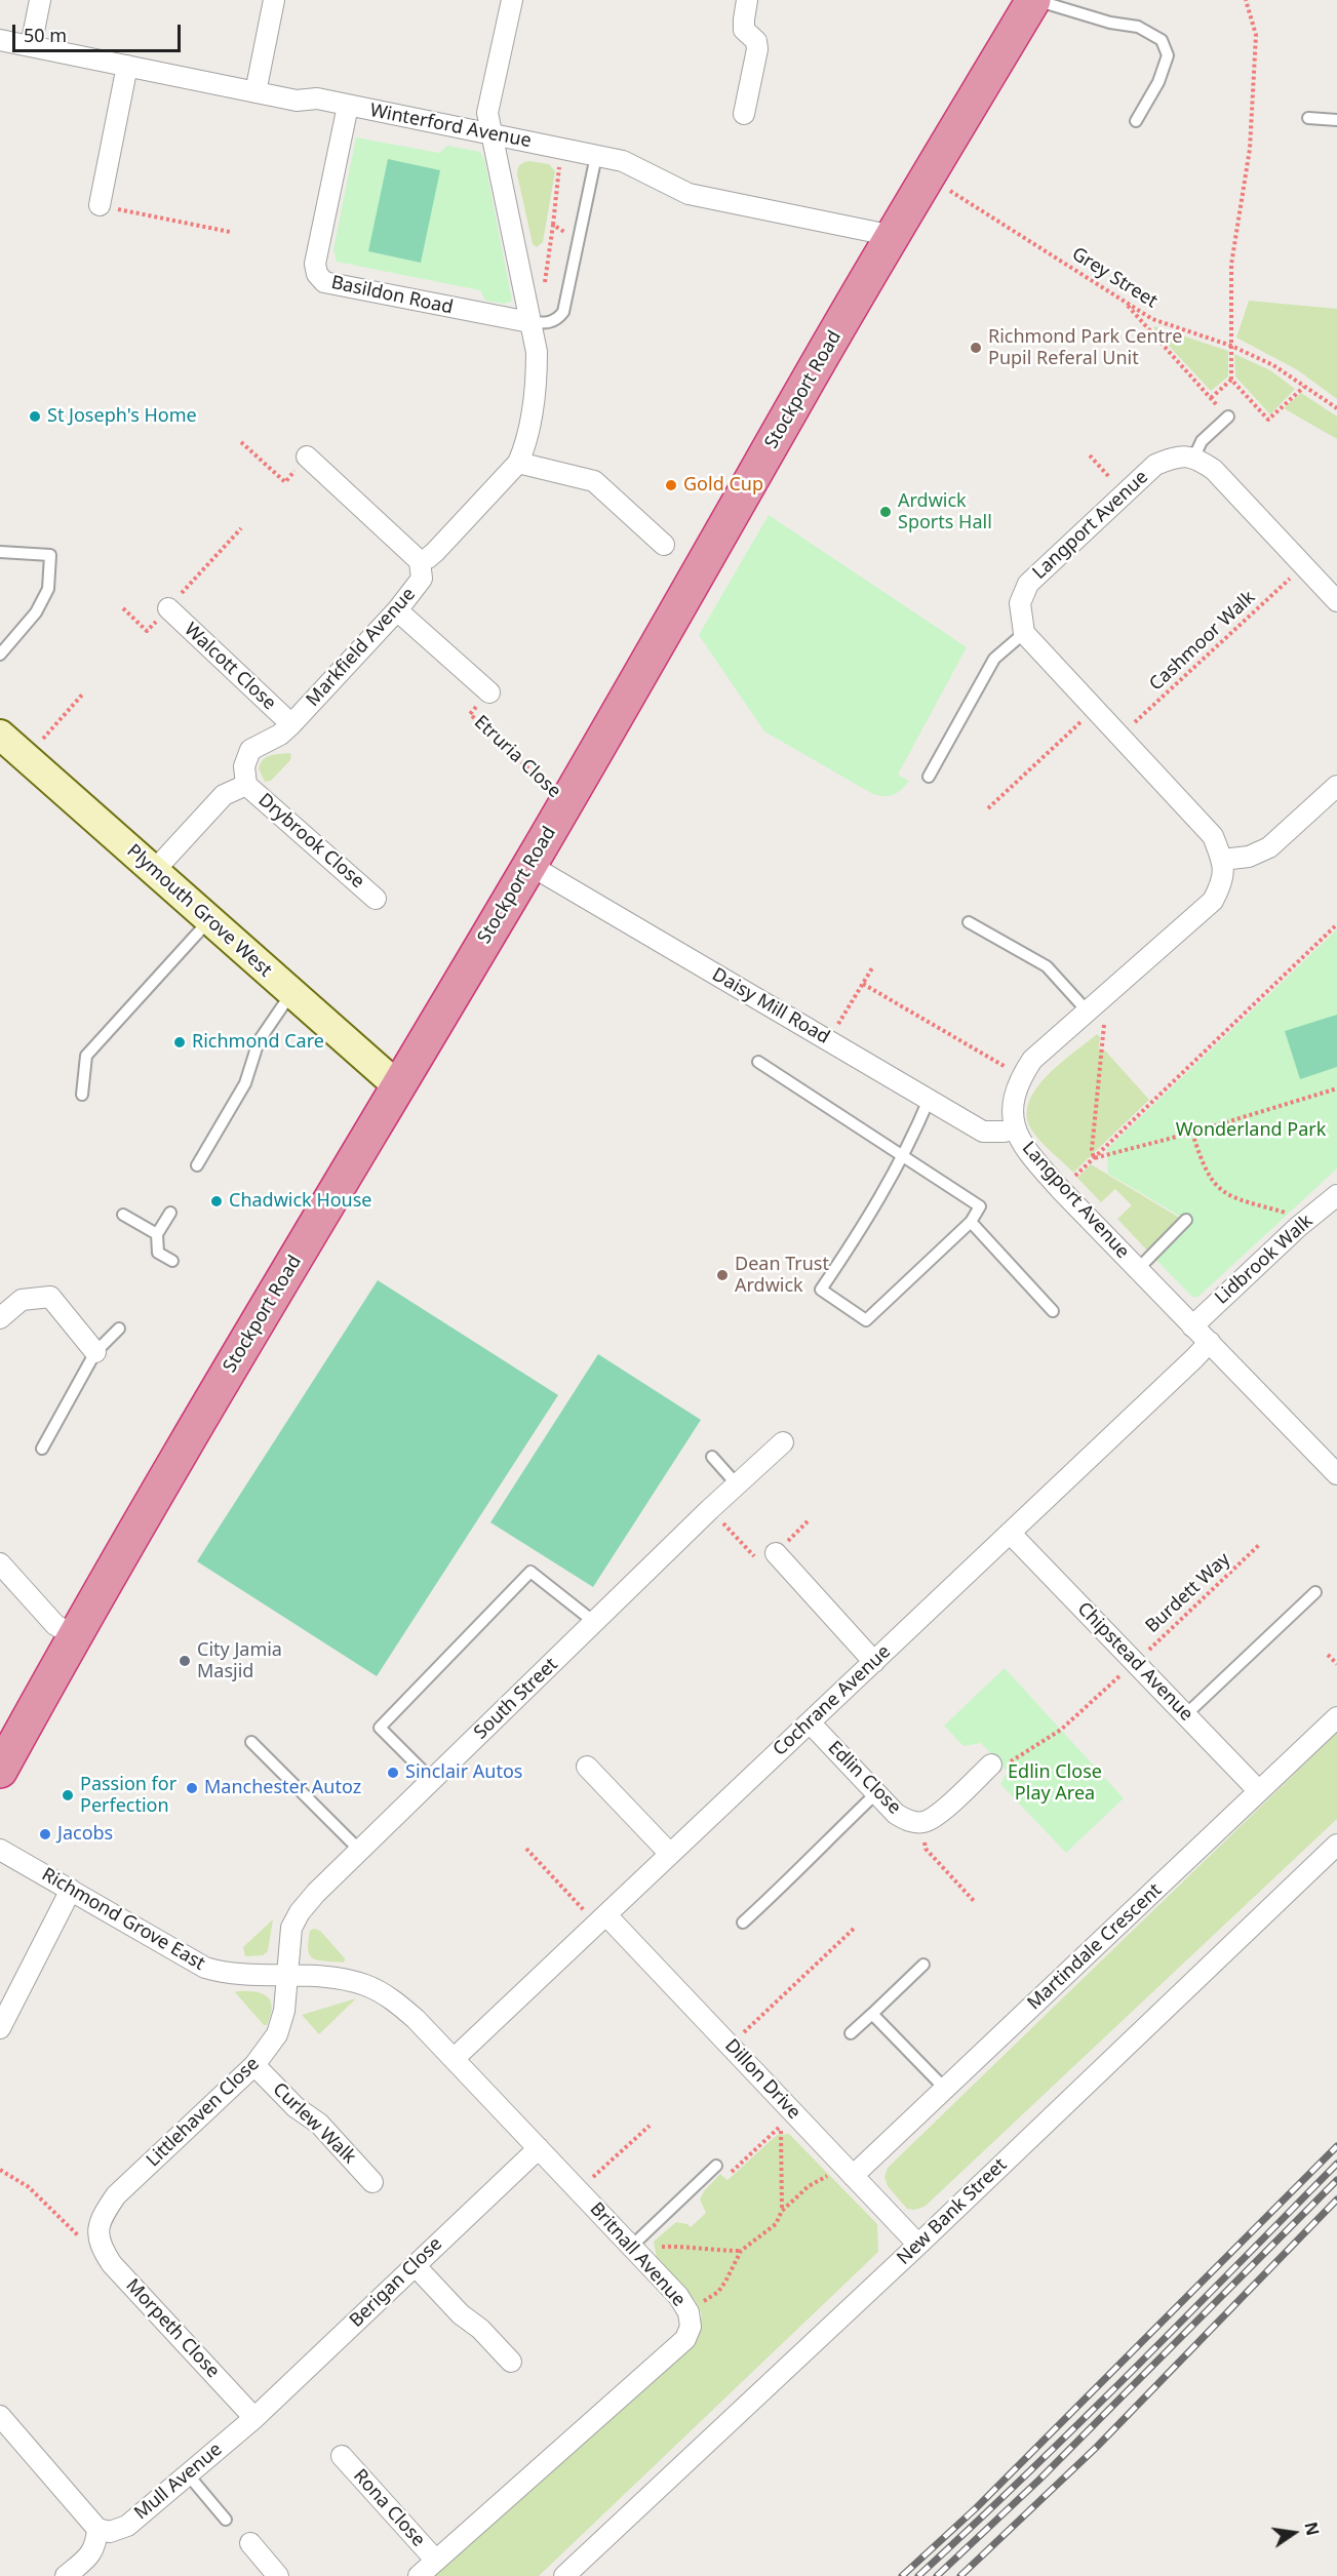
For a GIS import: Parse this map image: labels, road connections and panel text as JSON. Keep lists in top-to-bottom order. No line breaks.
{"streets":{"highway":["Stockport Road"],"street":["Winterford Avenue","Basildon Road","Langport Avenue","Markfield Avenue","Walcott Close","Etruria Close","Drybrook Close","Plymouth Grove West","Daisy Mill Road","Lidbrook Walk","Chipstead Avenue","South Street","Cochrane Avenue","Edlin Close","Richmond Grove East","Martindale Crescent","Dillon Drive","Littlehaven Close","Curlew Walk","New Bank Street","Britnall Avenue","Berigan Close","Morpeth Close","Mull Avenue","Rona Close"],"path":["Grey Street","Cashmoor Walk","Burdett Way"]},"crossings":[["Winterford Avenue","Basildon Road"],["Winterford Avenue","Stockport Road"],["Stockport Road","Etruria Close"],["Stockport Road","Plymouth Grove West"],["Stockport Road","Daisy Mill Road"],["Langport Avenue","Daisy Mill Road"],["Langport Avenue","Lidbrook Walk"],["Langport Avenue","Cochrane Avenue"],["Markfield Avenue","Walcott Close"],["Markfield Avenue","Etruria Close"],["Markfield Avenue","Drybrook Close"],["Burdett Way","Chipstead Avenue"],["Burdett Way","Edlin Close"],["Chipstead Avenue","Cochrane Avenue"],["Chipstead Avenue","Martindale Crescent"],["South Street","Richmond Grove East"],["South Street","Littlehaven Close"],["South Street","Britnall Avenue"],["Cochrane Avenue","Edlin Close"],["Cochrane Avenue","Dillon Drive"],["Cochrane Avenue","Britnall Avenue"],["Richmond Grove East","Littlehaven Close"],["Richmond Grove East","Britnall Avenue"],["Martindale Crescent","Dillon Drive"],["Dillon Drive","New Bank Street"],["Littlehaven Close","Curlew Walk"],["Littlehaven Close","Britnall Avenue"],["Littlehaven Close","Morpeth Close"],["Britnall Avenue","Berigan Close"],["Britnall Avenue","Rona Close"],["Berigan Close","Morpeth Close"],["Berigan Close","Mull Avenue"],["Morpeth Close","Mull Avenue"]],"parks":["Wonderland Park","Edlin Close Play Area"],"places":["Richmond Park Centre Pupil Referal Unit","St Joseph's Home","Gold Cup","Ardwick Sports Hall","Richmond Care","Chadwick House","Dean Trust Ardwick","City Jamia Masjid","Sinclair Autos","Manchester Autoz","Passion for Perfection","Jacobs"],"scale_bar":"50 m","north":"right"}
